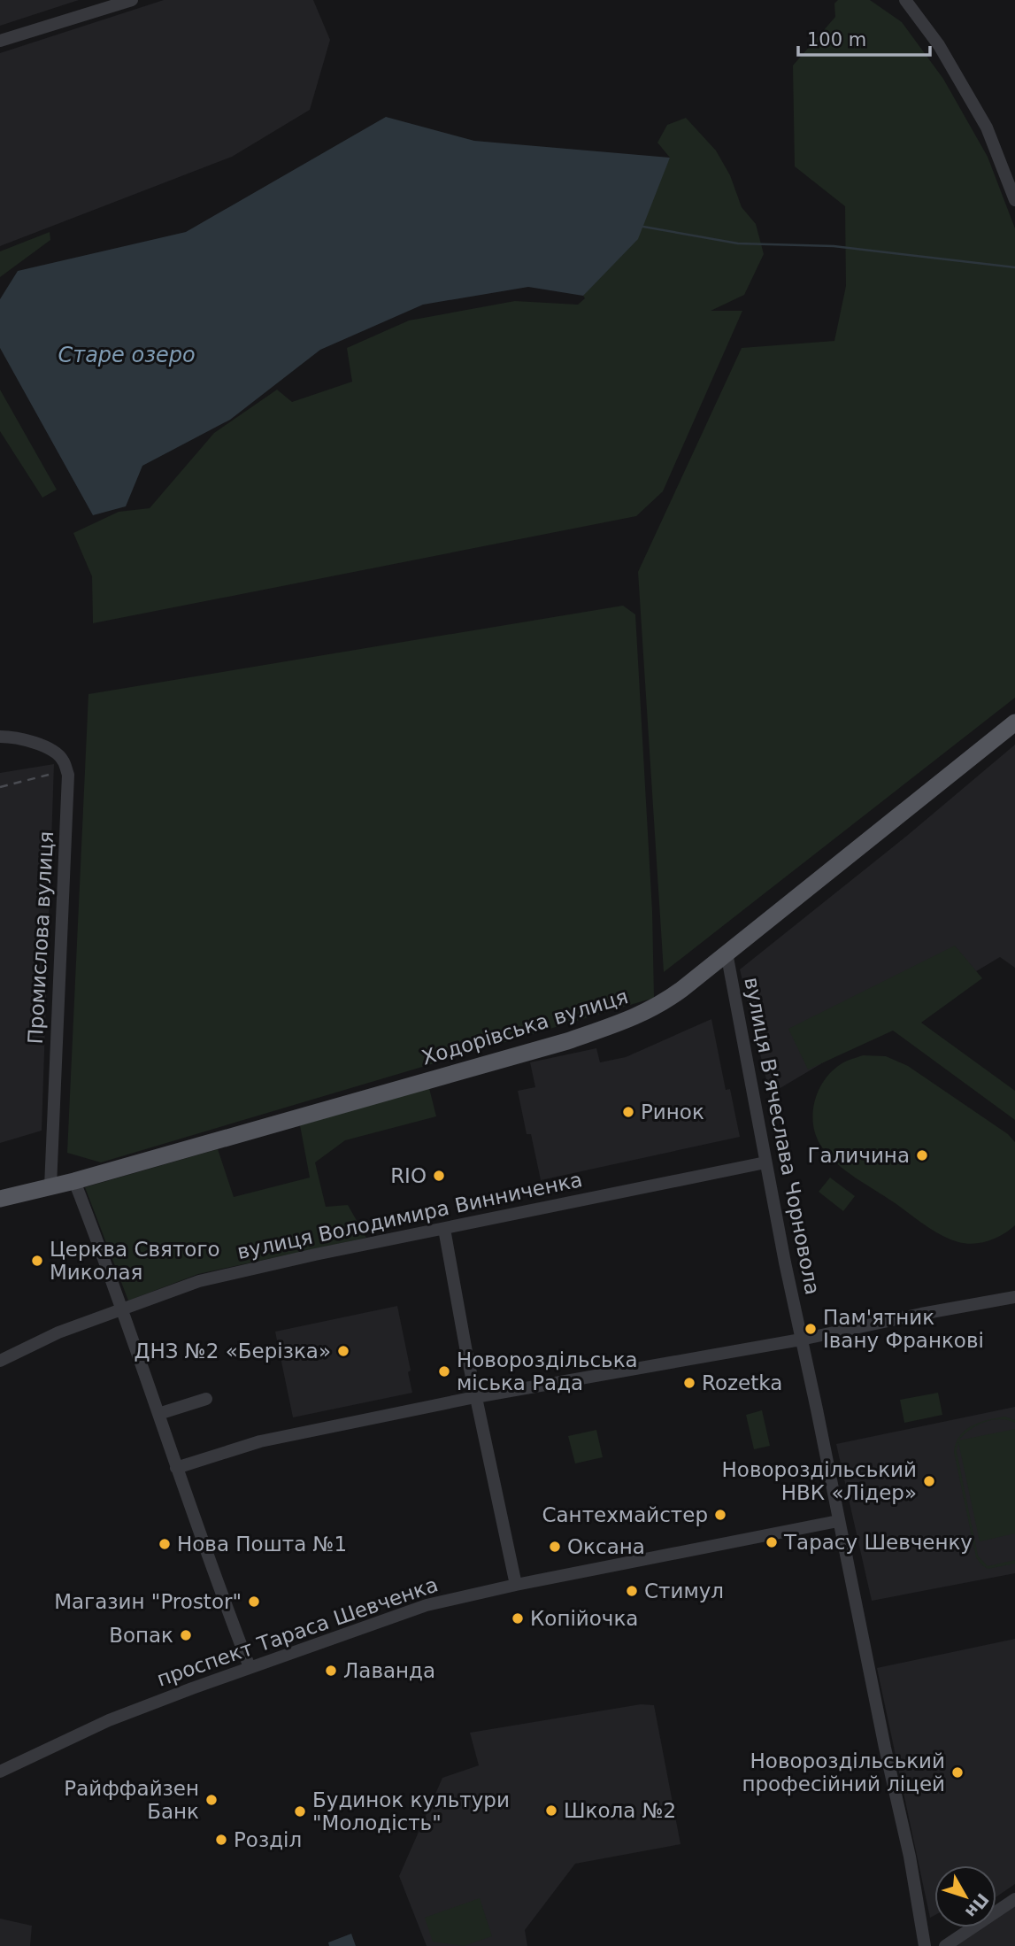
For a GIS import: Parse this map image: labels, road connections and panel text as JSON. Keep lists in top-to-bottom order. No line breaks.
{"streets":{"main road":["Ходорівська вулиця"],"street":["Промислова вулиця","вулиця Вʼячеслава Чорновола","вулиця Володимира Винниченка","проспект Тараса Шевченка"]},"crossings":[["Промислова вулиця","Ходорівська вулиця"],["Ходорівська вулиця","вулиця Вʼячеслава Чорновола"],["вулиця Вʼячеслава Чорновола","вулиця Володимира Винниченка"],["вулиця Вʼячеслава Чорновола","проспект Тараса Шевченка"]],"water":["Старе озеро"],"places":["Ринок","Галичина","RIO","Церква Святого Миколая","Пам'ятник Івану Франкові","ДНЗ №2 «Берізка»","Новороздільська міська Рада","Rozetka","Новороздільський НВК «Лідер»","Сантехмайстер","Тарасу Шевченку","Нова Пошта №1","Оксана","Стимул","Магазин \"Prostor\"","Копійочка","Вопак","Лаванда","Новороздільський професійний ліцей","Райффайзен Банк","Школа №2","Будинок культури \"Молодість\"","Розділ"],"scale_bar":"100 m","north":"bottom right"}
